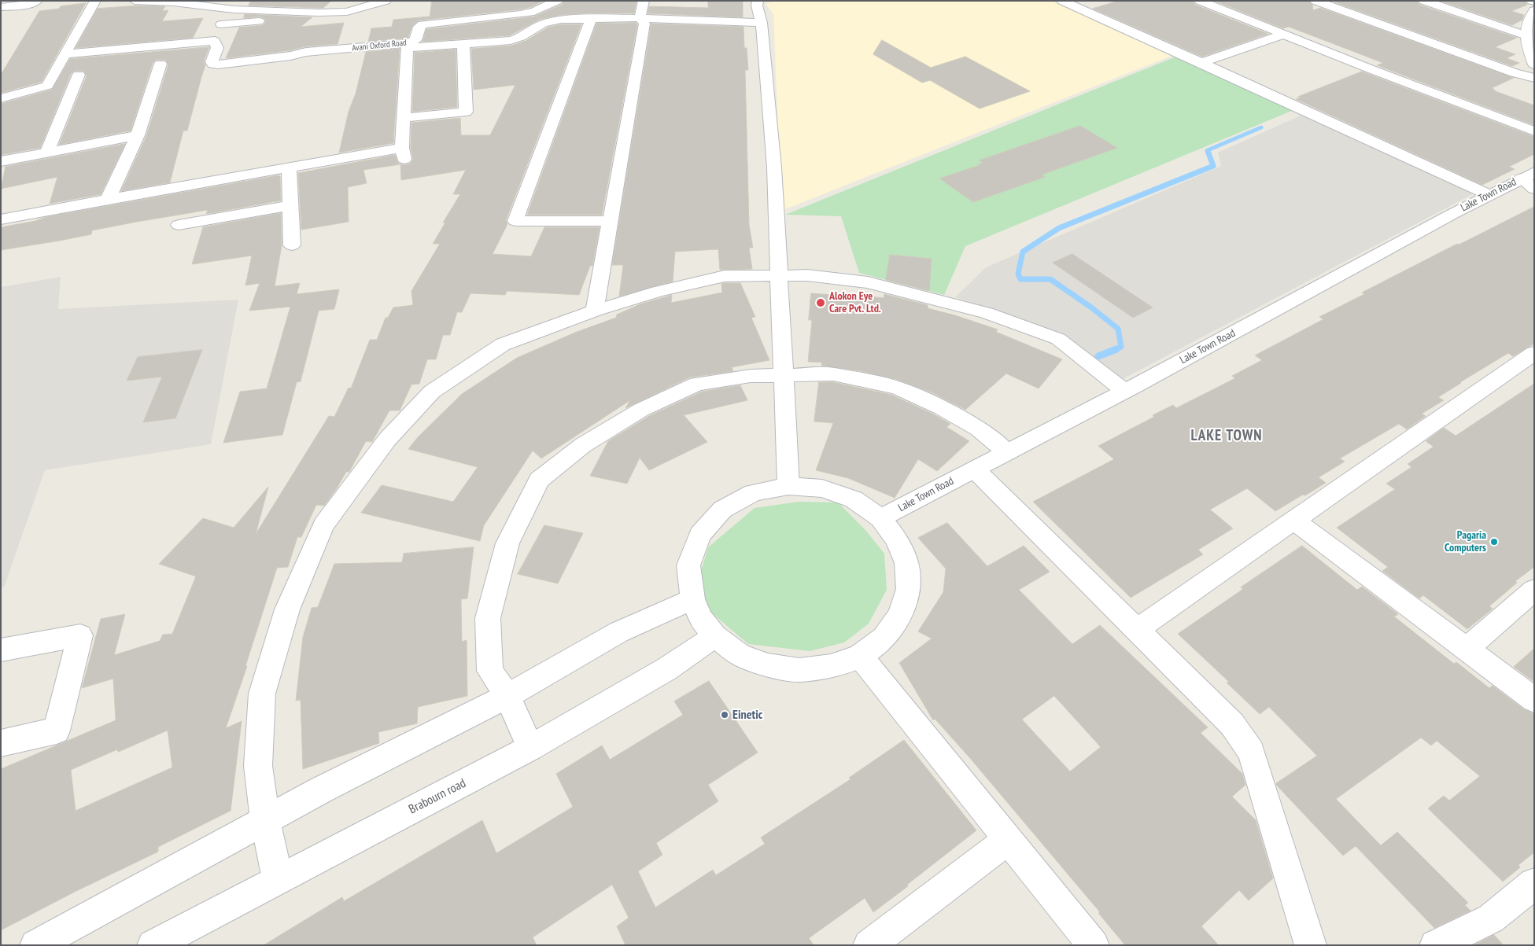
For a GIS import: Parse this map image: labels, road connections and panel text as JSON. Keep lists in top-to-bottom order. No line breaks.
{"streets":{"street":["Avani Oxford Road","Lake Town Road","Brabourn road"]},"districts":["LAKE TOWN"],"places":["Alokon Eye Care Pvt. Ltd.","Pagaria Computers","Einetic"]}
